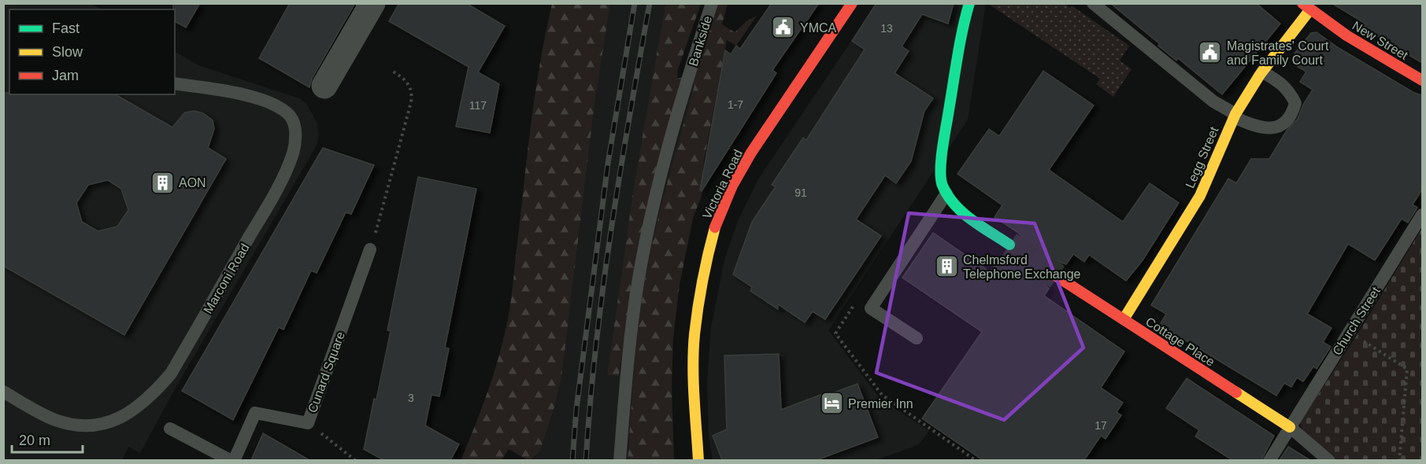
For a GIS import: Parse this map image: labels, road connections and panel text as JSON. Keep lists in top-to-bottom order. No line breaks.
{"streets":{"street":["New Street","Legg Street","Victoria Road","Cottage Place"],"lane":["Bankside","Marconi Road","Church Street","Cunard Square"]},"crossings":[["New Street","Legg Street"],["Legg Street","Cottage Place"],["Church Street","Cottage Place"]],"places":{"public building":["YMCA","Magistrates' Court and Family Court"],"building":["AON","Chelmsford Telephone Exchange"],"hotel":["Premier Inn"]},"house_numbers":["13","1-7","117","91","3","17"],"legend":["Fast","Slow","Jam"],"scale_bar":"20 m"}
